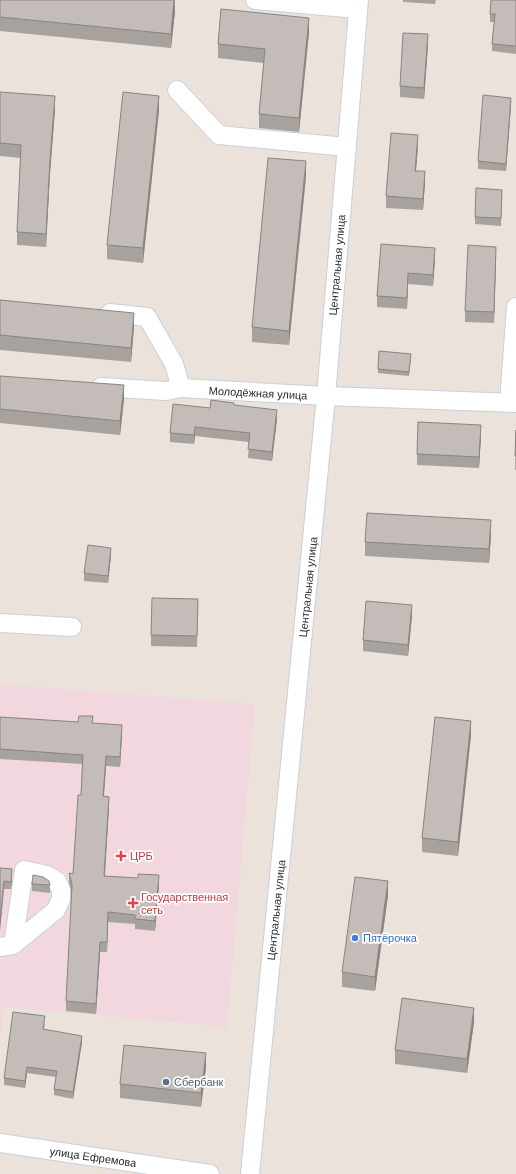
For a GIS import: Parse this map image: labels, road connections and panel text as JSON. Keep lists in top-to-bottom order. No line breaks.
{"streets":{"street":["Центральная улица","Молодёжная улица","улица Ефремова"]},"crossings":[["Центральная улица","Молодёжная улица"]],"places":{"health":["ЦРБ","Государственная сеть"],"other":["Пятёрочка","Сбербанк"]}}
